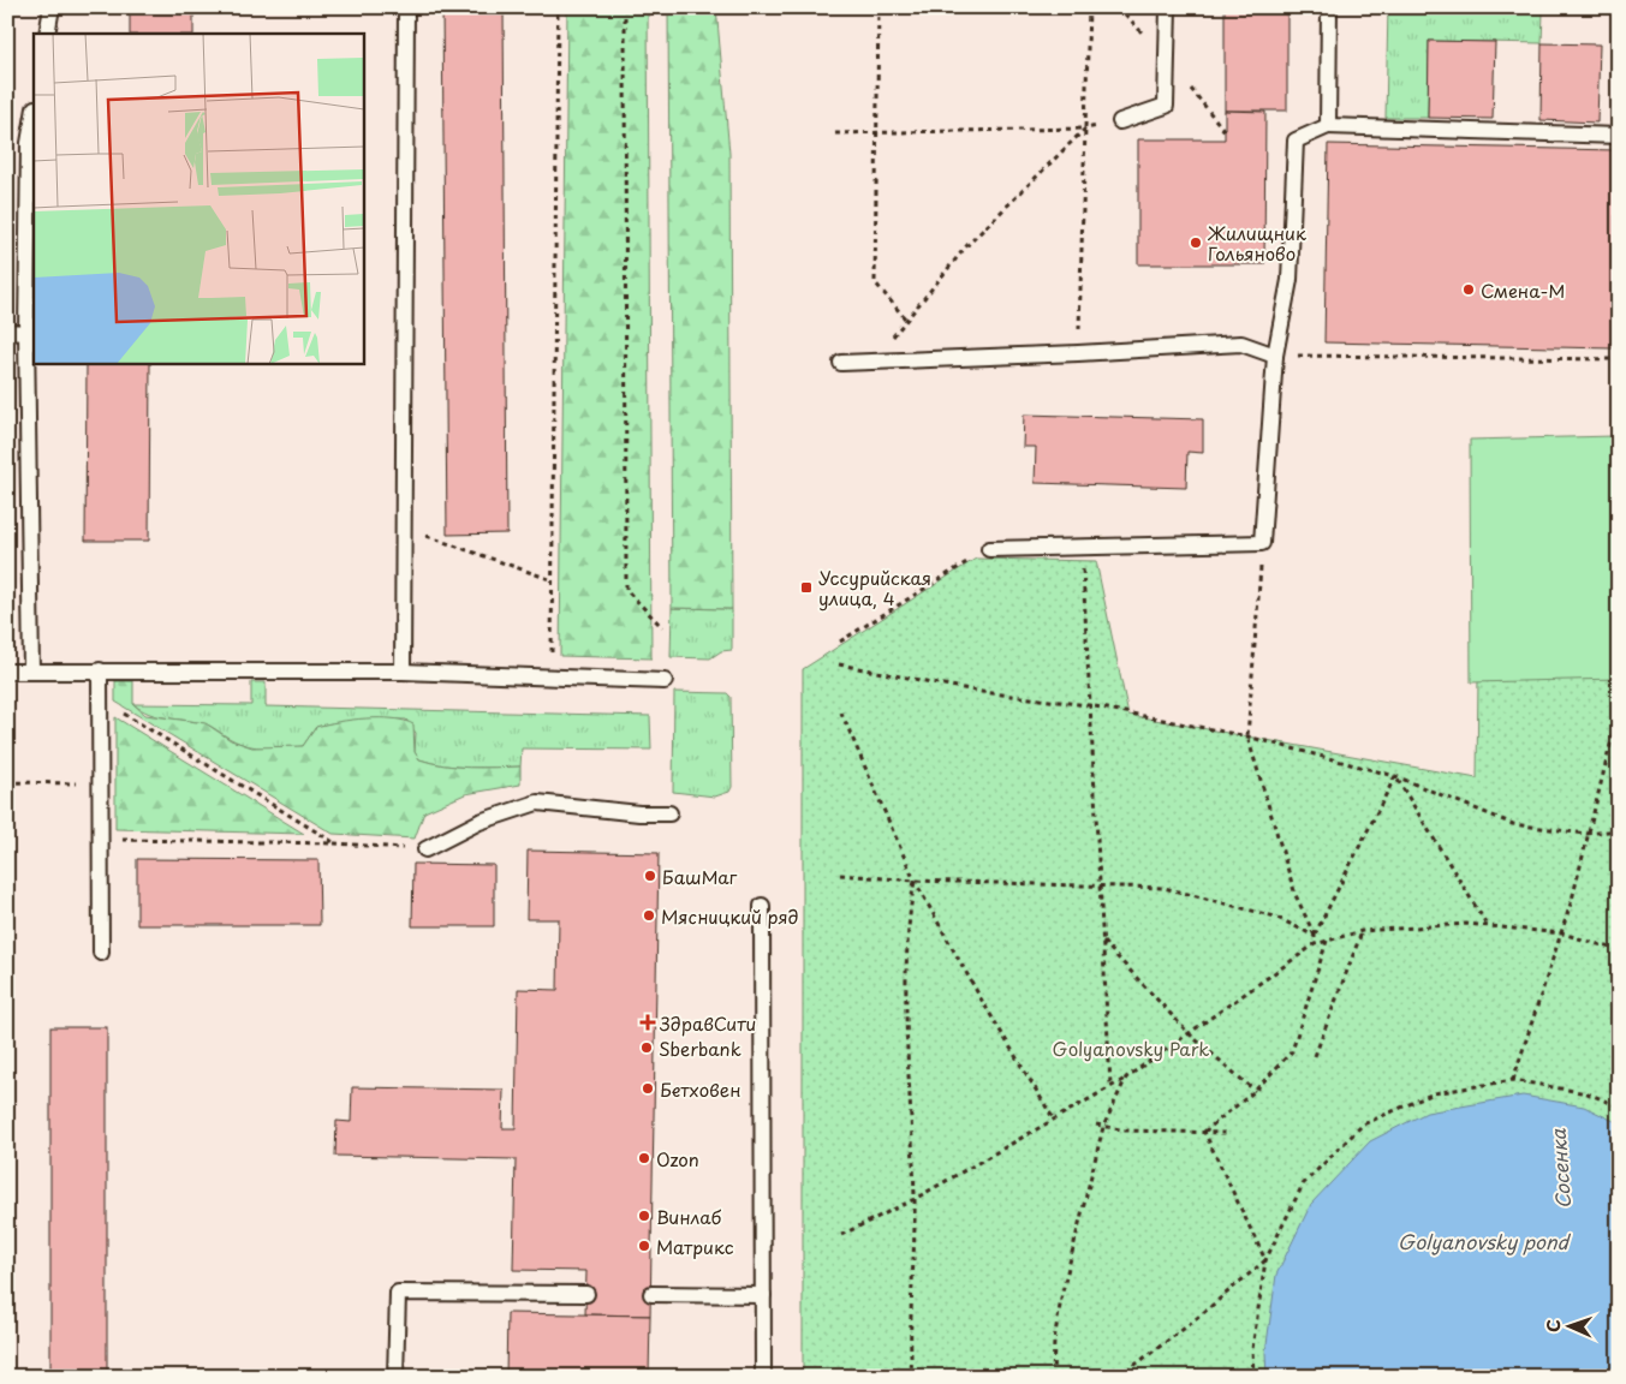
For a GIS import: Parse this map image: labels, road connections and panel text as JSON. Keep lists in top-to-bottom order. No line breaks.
{"water":["Сосенка","Golyanovsky pond"],"parks":["Golyanovsky Park"],"places":{"other":["Жилищник Гольяново","Смена-М","БашМаг","Мясницкий ряд","Sberbank","Бетховен","Ozon","Винлаб","Матрикс"],"transit":["Уссурийская улица, 4"],"health":["ЗдравСити"]},"north":"left"}
